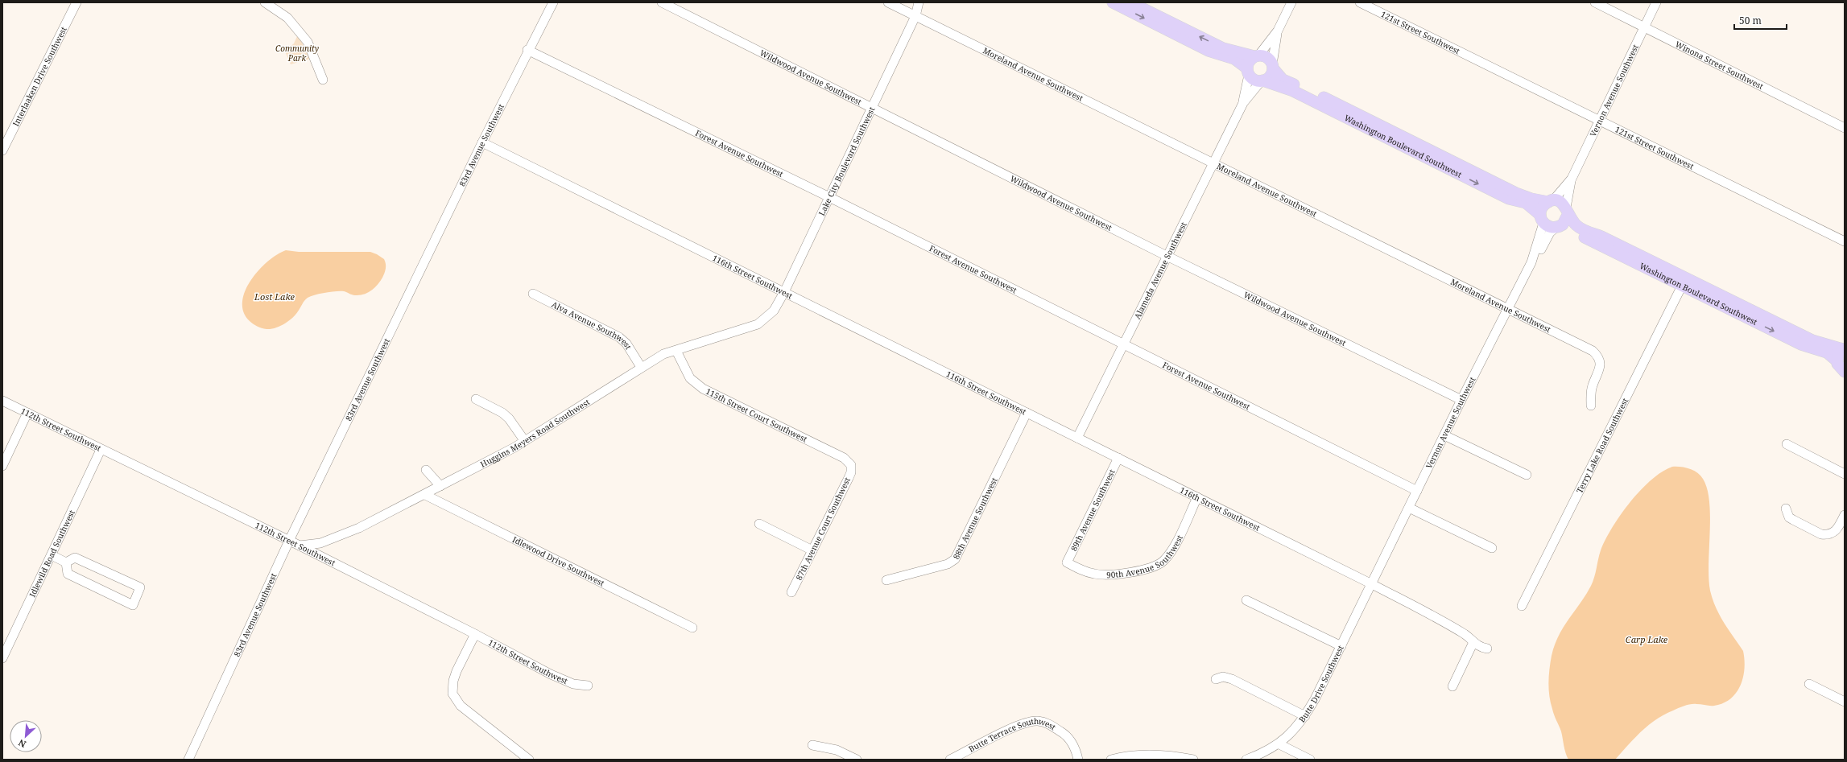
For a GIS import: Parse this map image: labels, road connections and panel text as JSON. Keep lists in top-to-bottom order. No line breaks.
{"streets":{"main road":["Washington Boulevard Southwest"],"street":["121st Street Southwest","Winona Street Southwest","Moreland Avenue Southwest","Interlaaken Drive Southwest","Wildwood Avenue Southwest","Vernon Avenue Southwest","83rd Avenue Southwest","Forest Avenue Southwest","Lake City Boulevard Southwest","Alameda Avenue Southwest","116th Street Southwest","Alva Avenue Southwest","115th Street Court Southwest","112th Street Southwest","Huggins Meyers Road Southwest","Terry Lake Road Southwest","89th Avenue Southwest","88th Avenue Southwest","87th Avenue Court Southwest","90th Avenue Southwest","Idlewild Road Southwest","Idlewood Drive Southwest","Butte Drive Southwest","Butte Terrace Southwest"]},"crossings":[["121st Street Southwest","Vernon Avenue Southwest"],["Winona Street Southwest","Vernon Avenue Southwest"],["Moreland Avenue Southwest","Vernon Avenue Southwest"],["Moreland Avenue Southwest","Lake City Boulevard Southwest"],["Moreland Avenue Southwest","Alameda Avenue Southwest"],["Wildwood Avenue Southwest","Vernon Avenue Southwest"],["Wildwood Avenue Southwest","Lake City Boulevard Southwest"],["Wildwood Avenue Southwest","Alameda Avenue Southwest"],["Vernon Avenue Southwest","Washington Boulevard Southwest"],["Vernon Avenue Southwest","Forest Avenue Southwest"],["Vernon Avenue Southwest","116th Street Southwest"],["Vernon Avenue Southwest","Butte Drive Southwest"],["83rd Avenue Southwest","Forest Avenue Southwest"],["83rd Avenue Southwest","116th Street Southwest"],["83rd Avenue Southwest","112th Street Southwest"],["Washington Boulevard Southwest","Alameda Avenue Southwest"],["Washington Boulevard Southwest","Terry Lake Road Southwest"],["Forest Avenue Southwest","Lake City Boulevard Southwest"],["Forest Avenue Southwest","Alameda Avenue Southwest"],["Lake City Boulevard Southwest","116th Street Southwest"],["Lake City Boulevard Southwest","Huggins Meyers Road Southwest"],["Alameda Avenue Southwest","116th Street Southwest"],["116th Street Southwest","89th Avenue Southwest"],["116th Street Southwest","88th Avenue Southwest"],["116th Street Southwest","90th Avenue Southwest"],["116th Street Southwest","Butte Drive Southwest"],["Alva Avenue Southwest","Huggins Meyers Road Southwest"],["115th Street Court Southwest","Huggins Meyers Road Southwest"],["115th Street Court Southwest","87th Avenue Court Southwest"],["112th Street Southwest","Huggins Meyers Road Southwest"],["112th Street Southwest","Idlewild Road Southwest"],["Huggins Meyers Road Southwest","Idlewood Drive Southwest"],["89th Avenue Southwest","90th Avenue Southwest"]],"water":["Lost Lake","Carp Lake"],"parks":["Community Park"],"scale_bar":"50 m","north":"bottom left"}
